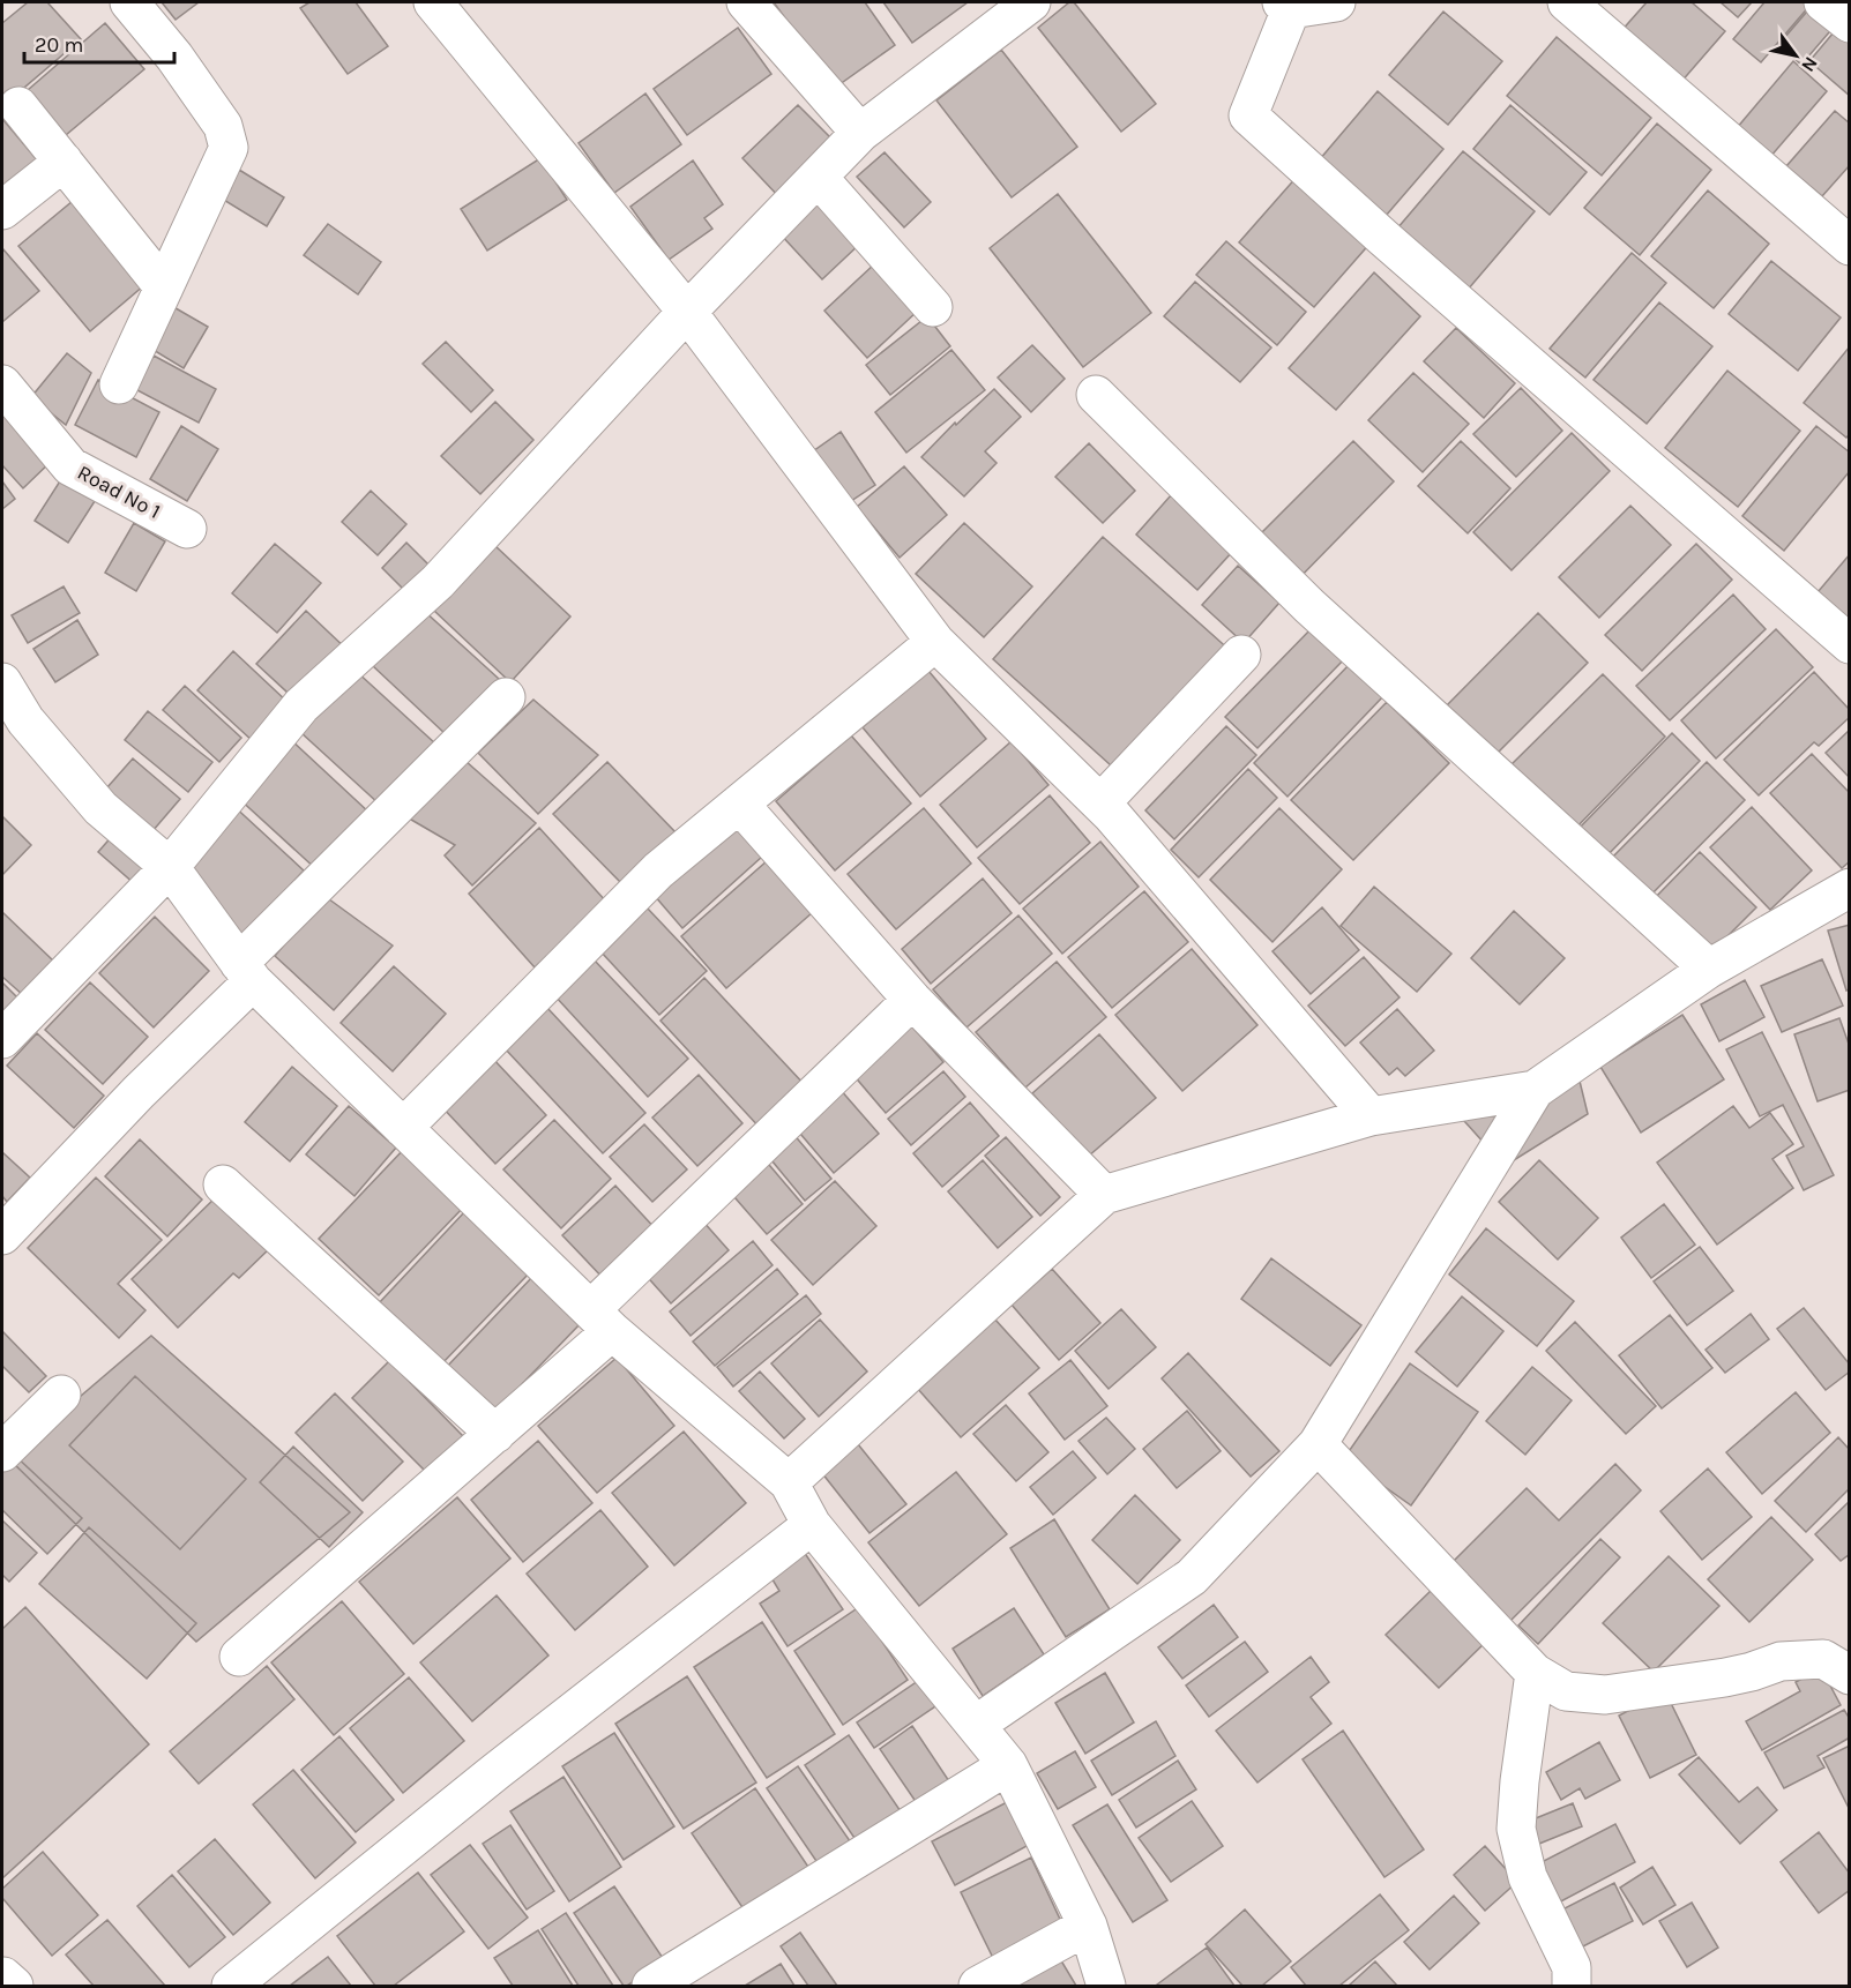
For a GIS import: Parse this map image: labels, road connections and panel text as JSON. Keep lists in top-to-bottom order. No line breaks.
{"streets":{"street":["Road No 1"]},"scale_bar":"20 m","north":"bottom right"}
